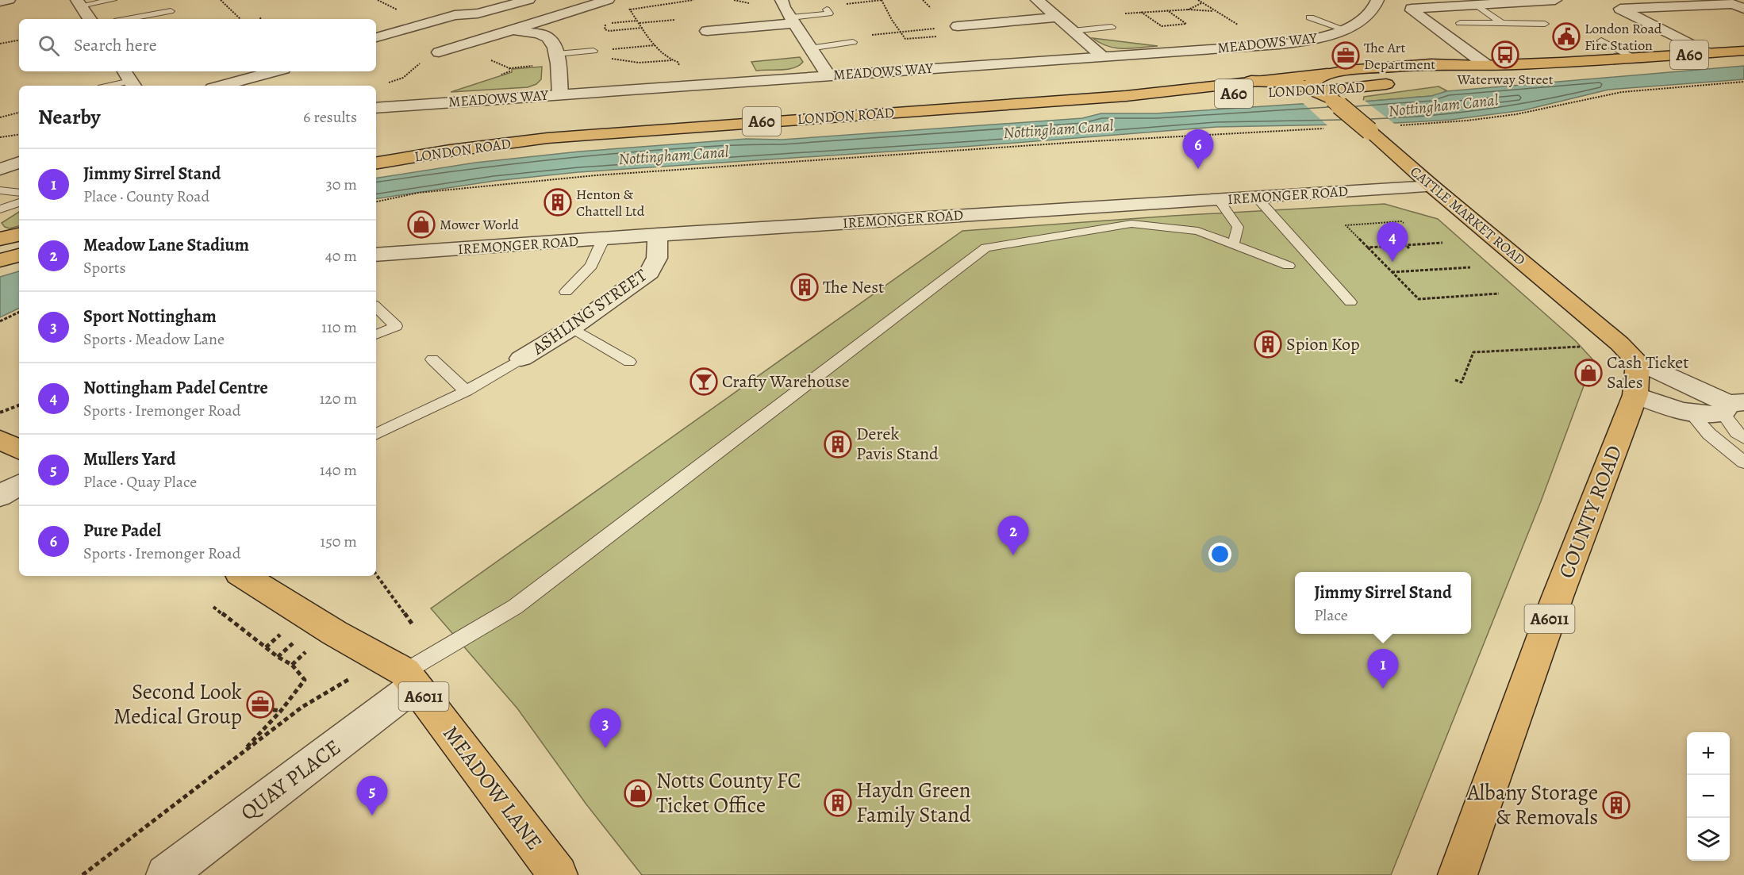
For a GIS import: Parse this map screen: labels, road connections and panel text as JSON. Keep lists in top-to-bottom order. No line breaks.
{"streets":{"main road":["A60","LONDON ROAD","CATTLE MARKET ROAD","COUNTY ROAD","A6011","MEADOW LANE"],"street":["MEADOWS WAY","IREMONGER ROAD","ASHLING STREET","QUAY PLACE"]},"crossings":[["LONDON ROAD","CATTLE MARKET ROAD"],["IREMONGER ROAD","CATTLE MARKET ROAD"],["IREMONGER ROAD","ASHLING STREET"],["CATTLE MARKET ROAD","COUNTY ROAD"],["QUAY PLACE","MEADOW LANE"]],"water":["Nottingham Canal"],"places":{"public building":["London Road Fire Station"],"bus stop":["Waterway Street"],"office":["The Art Department","Second Look Medical Group"],"building":["Henton & Chattell Ltd","The Nest","Spion Kop","Derek Pavis Stand","Haydn Green Family Stand","Albany Storage & Removals"],"shop":["Mower World","Cash Ticket Sales","Notts County FC Ticket Office"],"bar":["Crafty Warehouse"]},"page":{"search":"Search here","heading":["Nearby","6 results"],"pins":["6","4","2","1","3","5"],"list":[{"mark":"1","name":"Jimmy Sirrel Stand","note":"Place · County Road","value":"30 m"},{"mark":"2","name":"Meadow Lane Stadium","note":"Sports","value":"40 m"},{"mark":"3","name":"Sport Nottingham","note":"Sports · Meadow Lane","value":"110 m"},{"mark":"4","name":"Nottingham Padel Centre","note":"Sports · Iremonger Road","value":"120 m"},{"mark":"5","name":"Mullers Yard","note":"Place · Quay Place","value":"140 m"},{"mark":"6","name":"Pure Padel","note":"Sports · Iremonger Road","value":"150 m"}],"popup":["Jimmy Sirrel Stand","Place"],"map_buttons":["+","−"]}}
